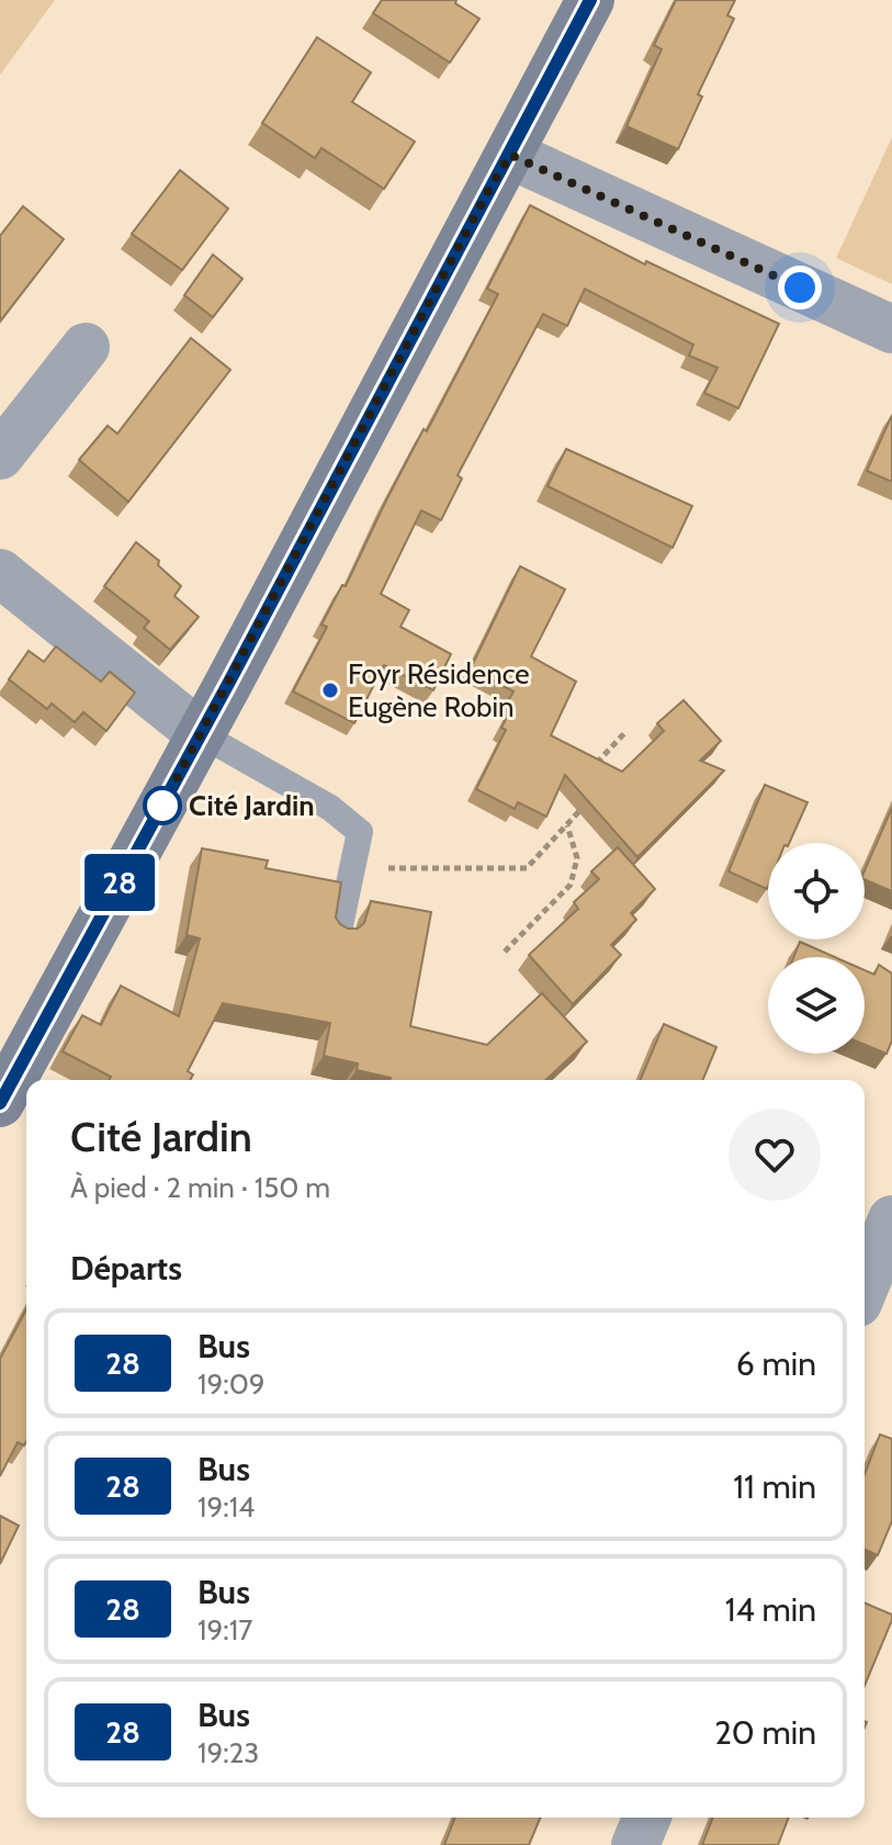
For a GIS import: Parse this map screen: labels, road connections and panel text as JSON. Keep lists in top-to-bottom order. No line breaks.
{"places":["Foyr Résidence Eugène Robin","Cité Jardin"],"lines":["bus line 28"],"page":{"on_map":"28","heading":[["Cité Jardin","À pied · 2 min · 150 m"],"Départs"],"list":[{"mark":"28","name":"Bus","note":"19:09","value":"6 min"},{"mark":"28","name":"Bus","note":"19:14","value":"11 min"},{"mark":"28","name":"Bus","note":"19:17","value":"14 min"},{"mark":"28","name":"Bus","note":"19:23","value":"20 min"}]}}
